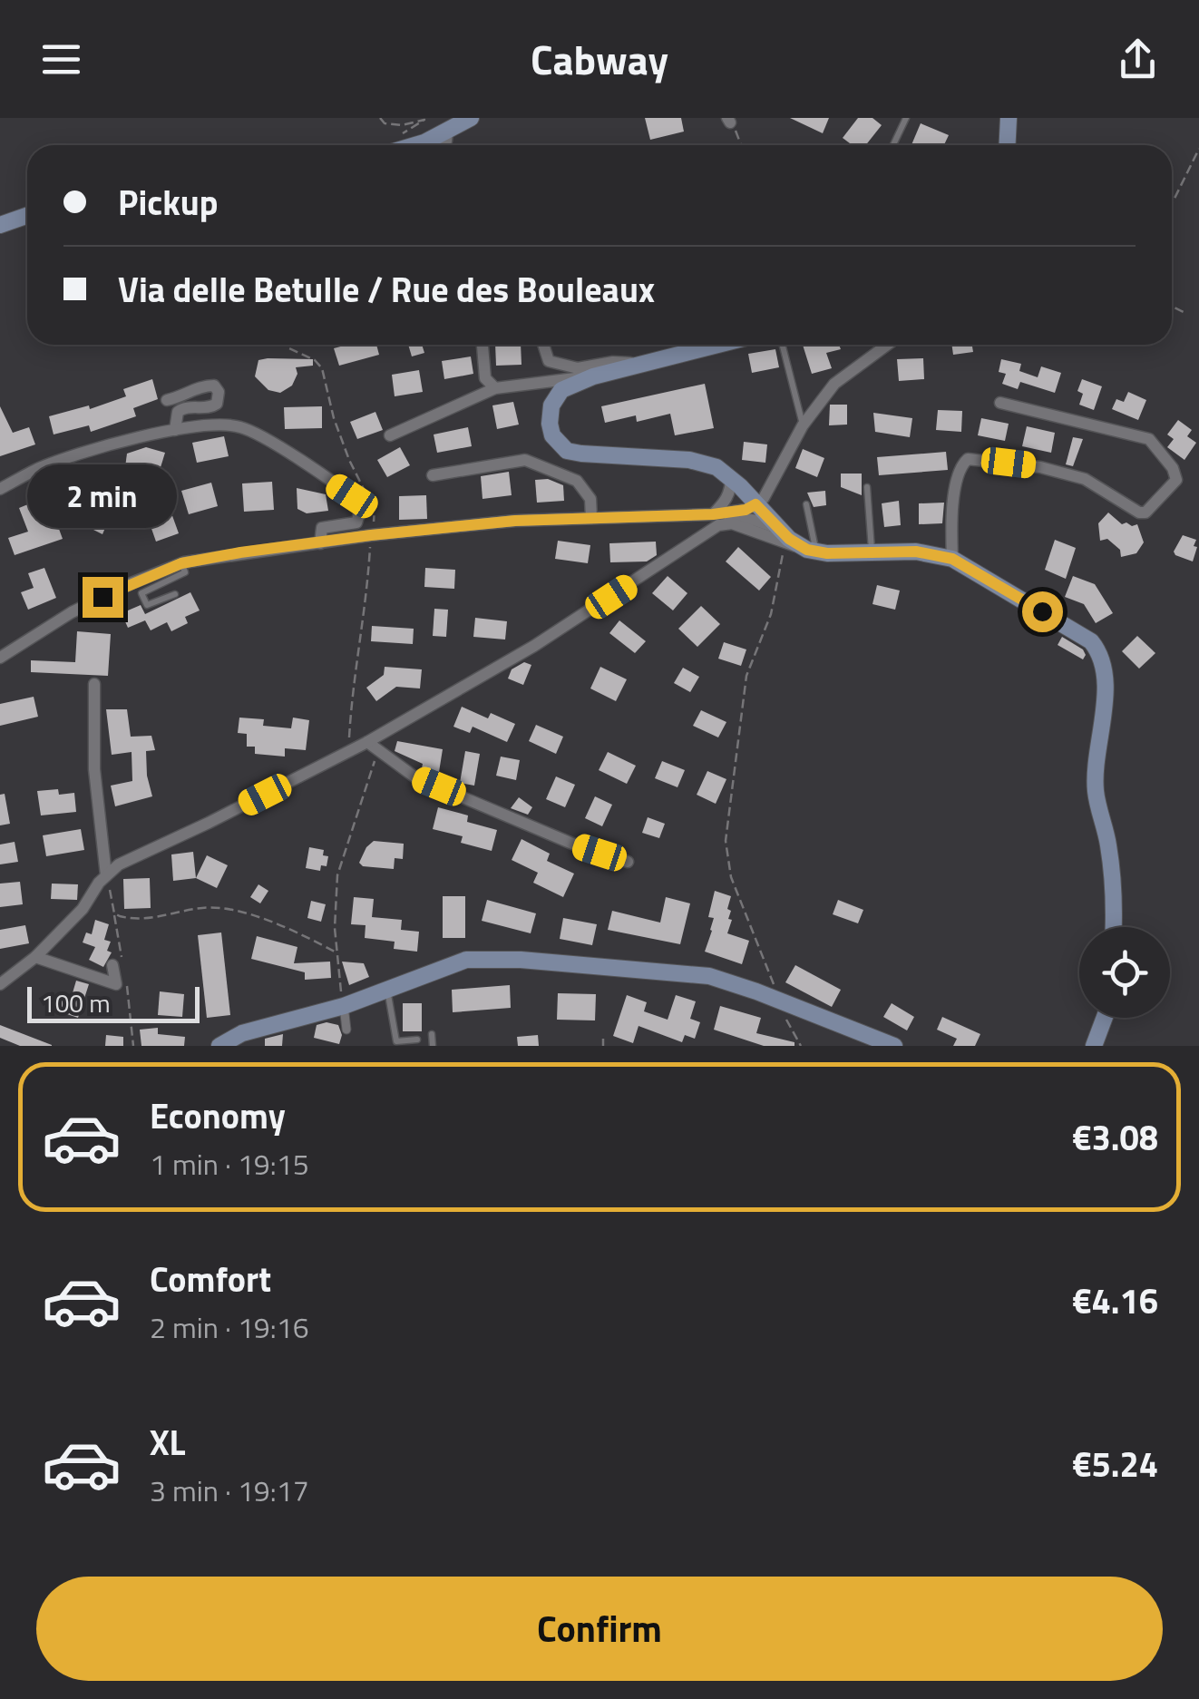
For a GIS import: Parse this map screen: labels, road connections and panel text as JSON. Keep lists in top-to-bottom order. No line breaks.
{"scale_bar":"100 m","page":{"header":"Cabway","banner":["Pickup","Via delle Betulle / Rue des Bouleaux"],"bubble":"2 min","scale":"100 m","list":[{"name":"Economy","note":"1 min · 19:15","value":"€3.08"},{"name":"Comfort","note":"2 min · 19:16","value":"€4.16"},{"name":"XL","note":"3 min · 19:17","value":"€5.24"}],"buttons":"Confirm"}}
